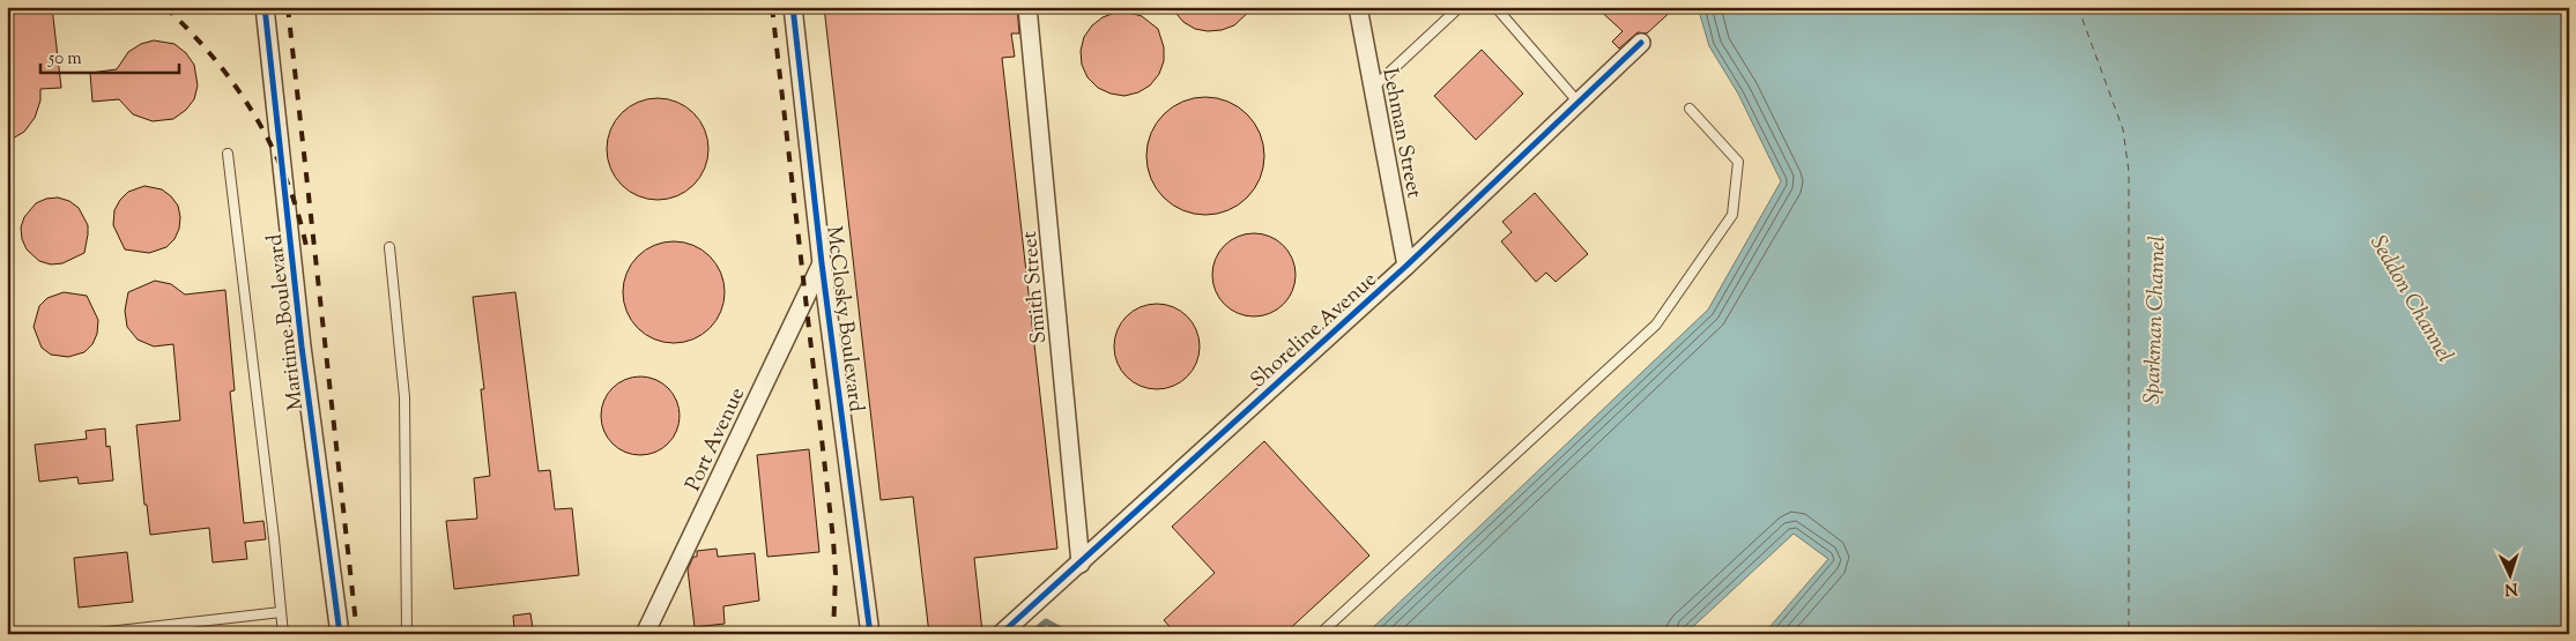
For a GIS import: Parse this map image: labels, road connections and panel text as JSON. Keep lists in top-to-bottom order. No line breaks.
{"streets":{"street":["Lehman Street","Smith Street","McClosky Boulevard","Maritime Boulevard","Shoreline Avenue","Port Avenue"]},"crossings":[["Lehman Street","Shoreline Avenue"],["Smith Street","Shoreline Avenue"],["McClosky Boulevard","Port Avenue"]],"water":["Seddon Channel","Sparkman Channel"],"scale_bar":"50 m","north":"bottom"}
